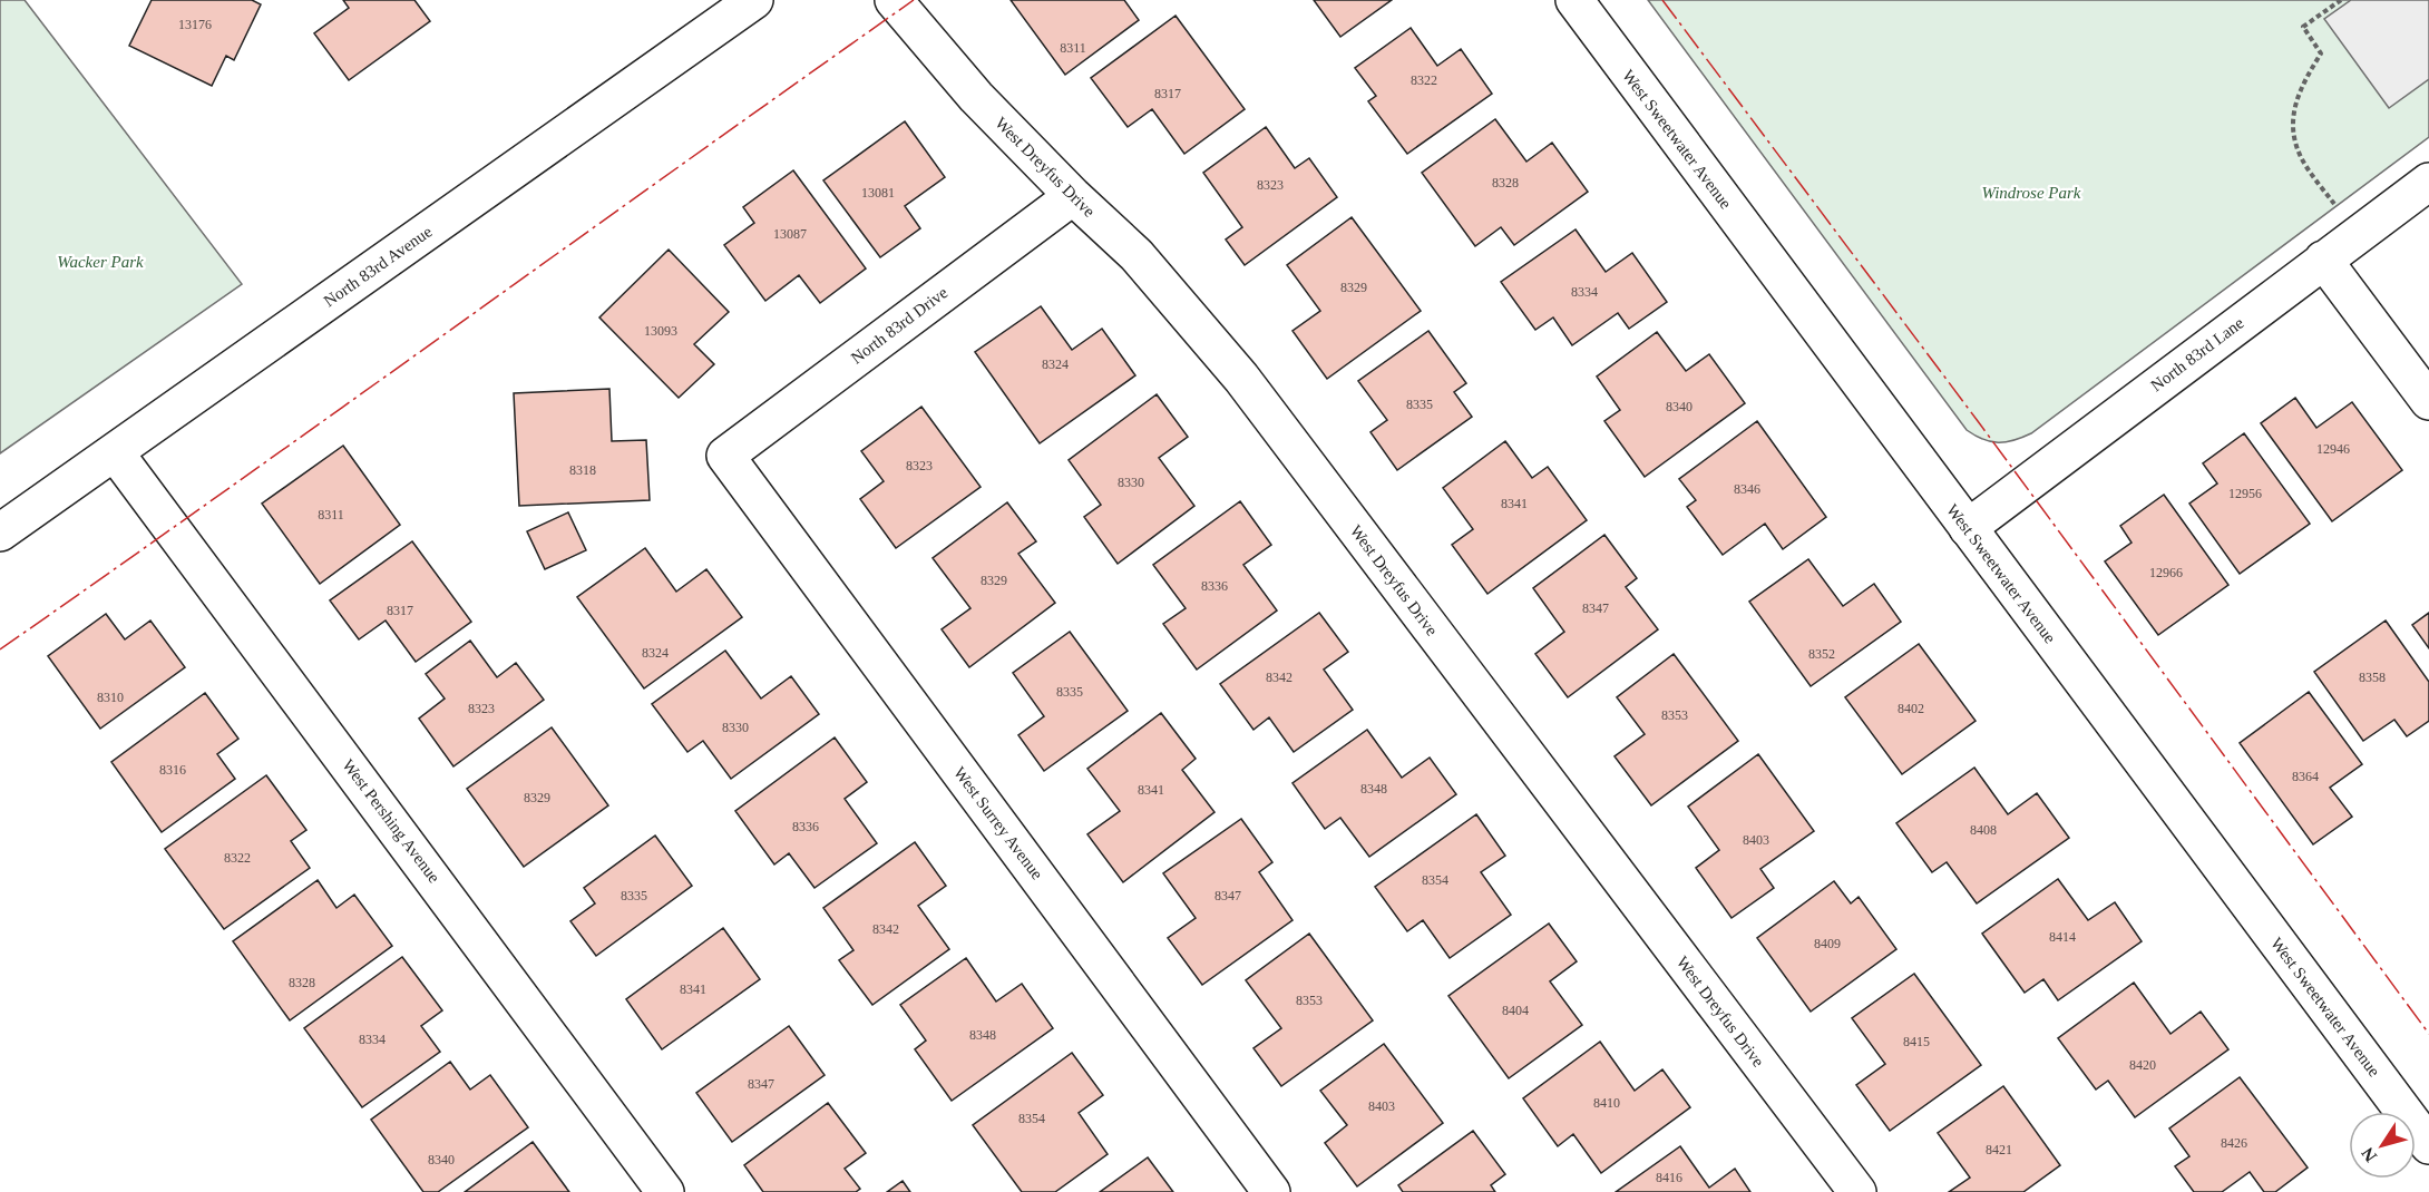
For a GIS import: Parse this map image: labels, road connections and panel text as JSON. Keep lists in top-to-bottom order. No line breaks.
{"streets":{"street":["West Sweetwater Avenue","West Dreyfus Drive","North 83rd Avenue","North 83rd Drive","North 83rd Lane","West Pershing Avenue","West Surrey Avenue"]},"crossings":[["West Sweetwater Avenue","North 83rd Lane"],["West Dreyfus Drive","North 83rd Drive"],["North 83rd Avenue","West Pershing Avenue"],["North 83rd Drive","West Surrey Avenue"]],"parks":["Windrose Park","Wacker Park"],"house_numbers":["13176","8311","8322","8317","8328","8323","13081","13087","8329","8334","13093","8324","8335","8340","12946","8323","8318","8330","8346","12956","8341","8311","12966","8329","8336","8347","8317","8324","8352","8342","8358","8335","8310","8323","8402","8353","8330","8316","8364","8348","8341","8329","8336","8408","8403","8322","8354","8335","8347","8342","8414","8409","8328","8341","8353","8404","8348","8334","8415","8420","8347","8410","8403","8354","8426","8421","8340","8416"],"north":"bottom left"}
